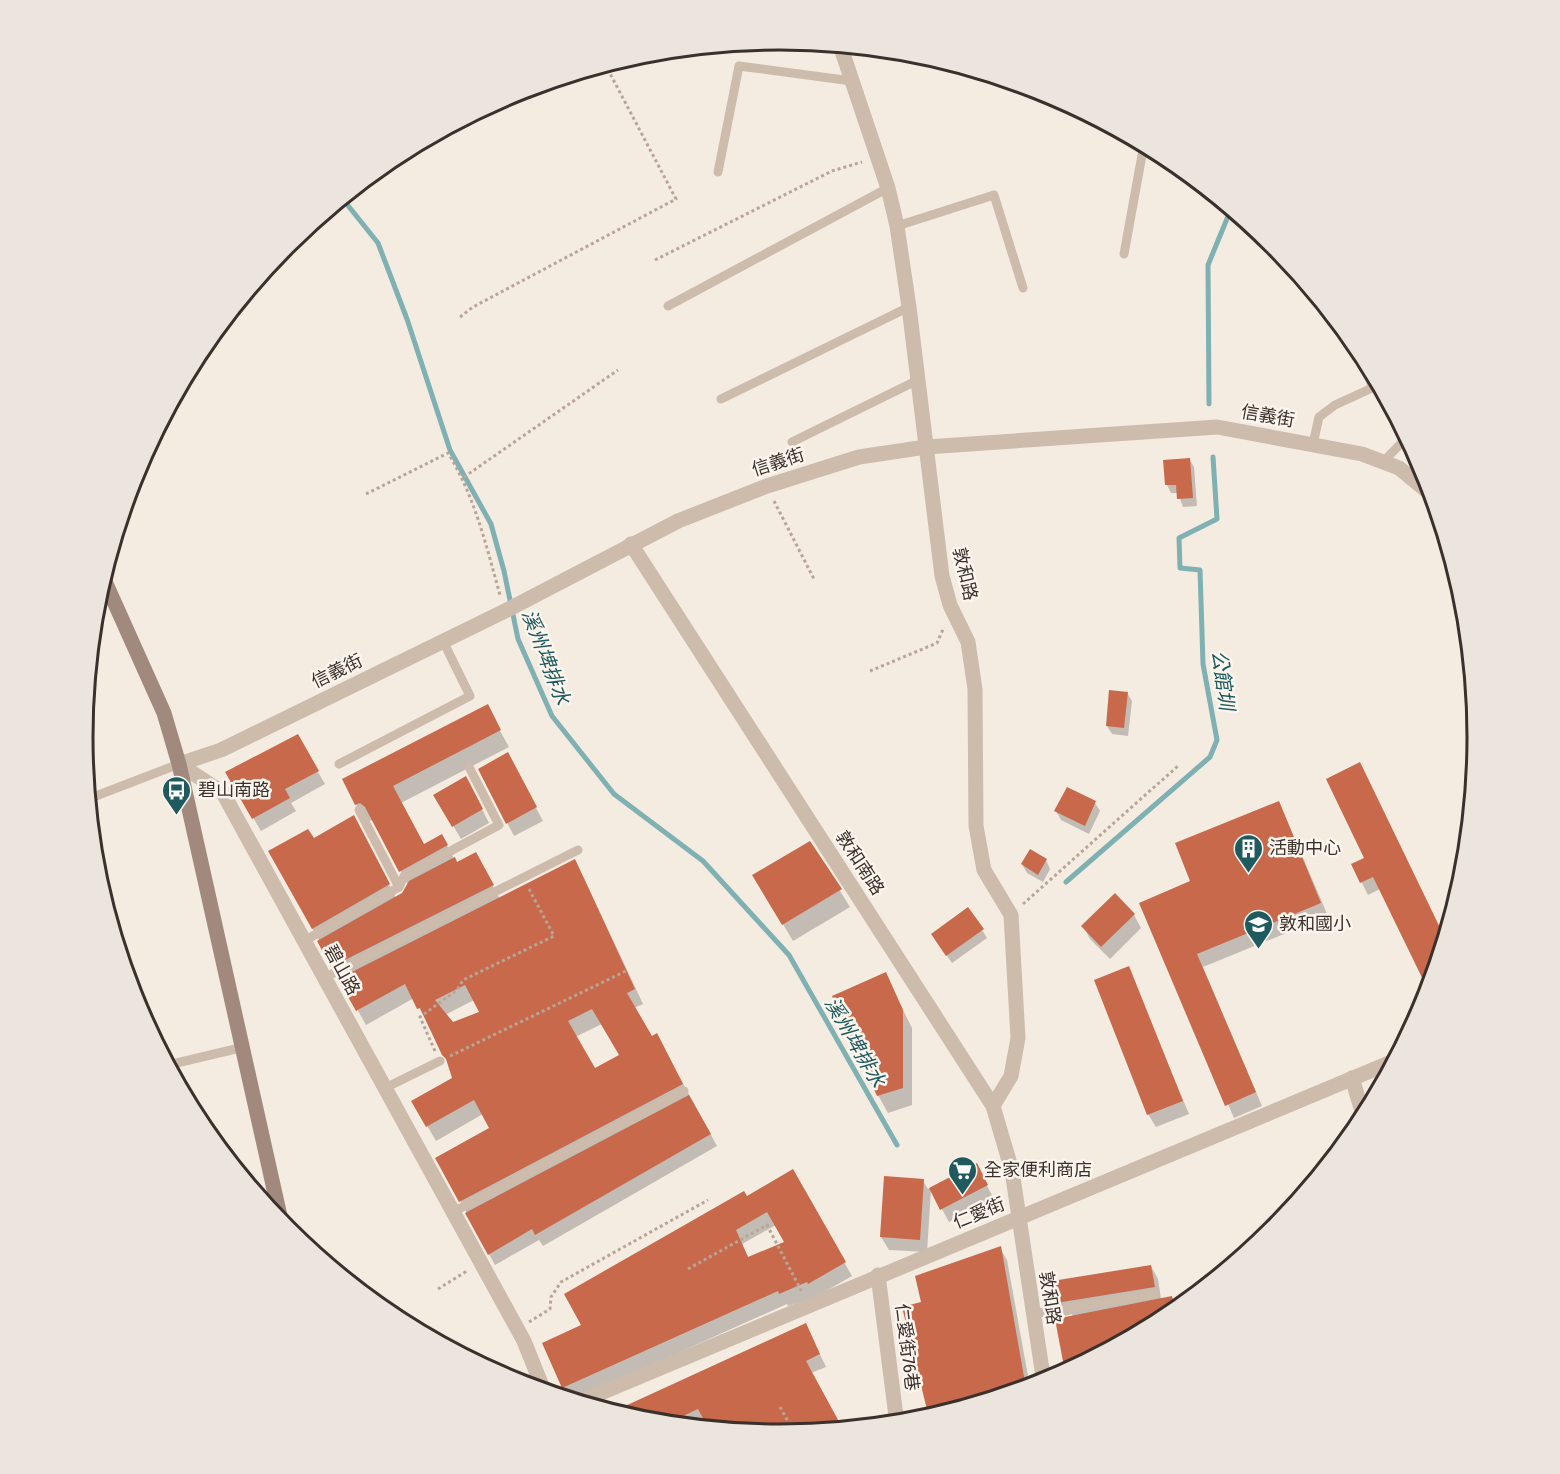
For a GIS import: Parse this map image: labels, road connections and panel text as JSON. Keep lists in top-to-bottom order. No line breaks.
{"streets":{"street":["信義街","敦和路","敦和南路","碧山路","仁愛街","仁愛街76巷"]},"crossings":[["信義街","敦和路"],["信義街","敦和南路"],["信義街","碧山路"],["敦和路","敦和南路"],["敦和路","仁愛街"],["敦和南路","仁愛街"],["仁愛街","仁愛街76巷"]],"water":["溪州埤排水","公館圳"],"places":{"bus stop":["碧山南路"],"building":["活動中心"],"school or university":["敦和國小"],"supermarket":["全家便利商店"]}}
